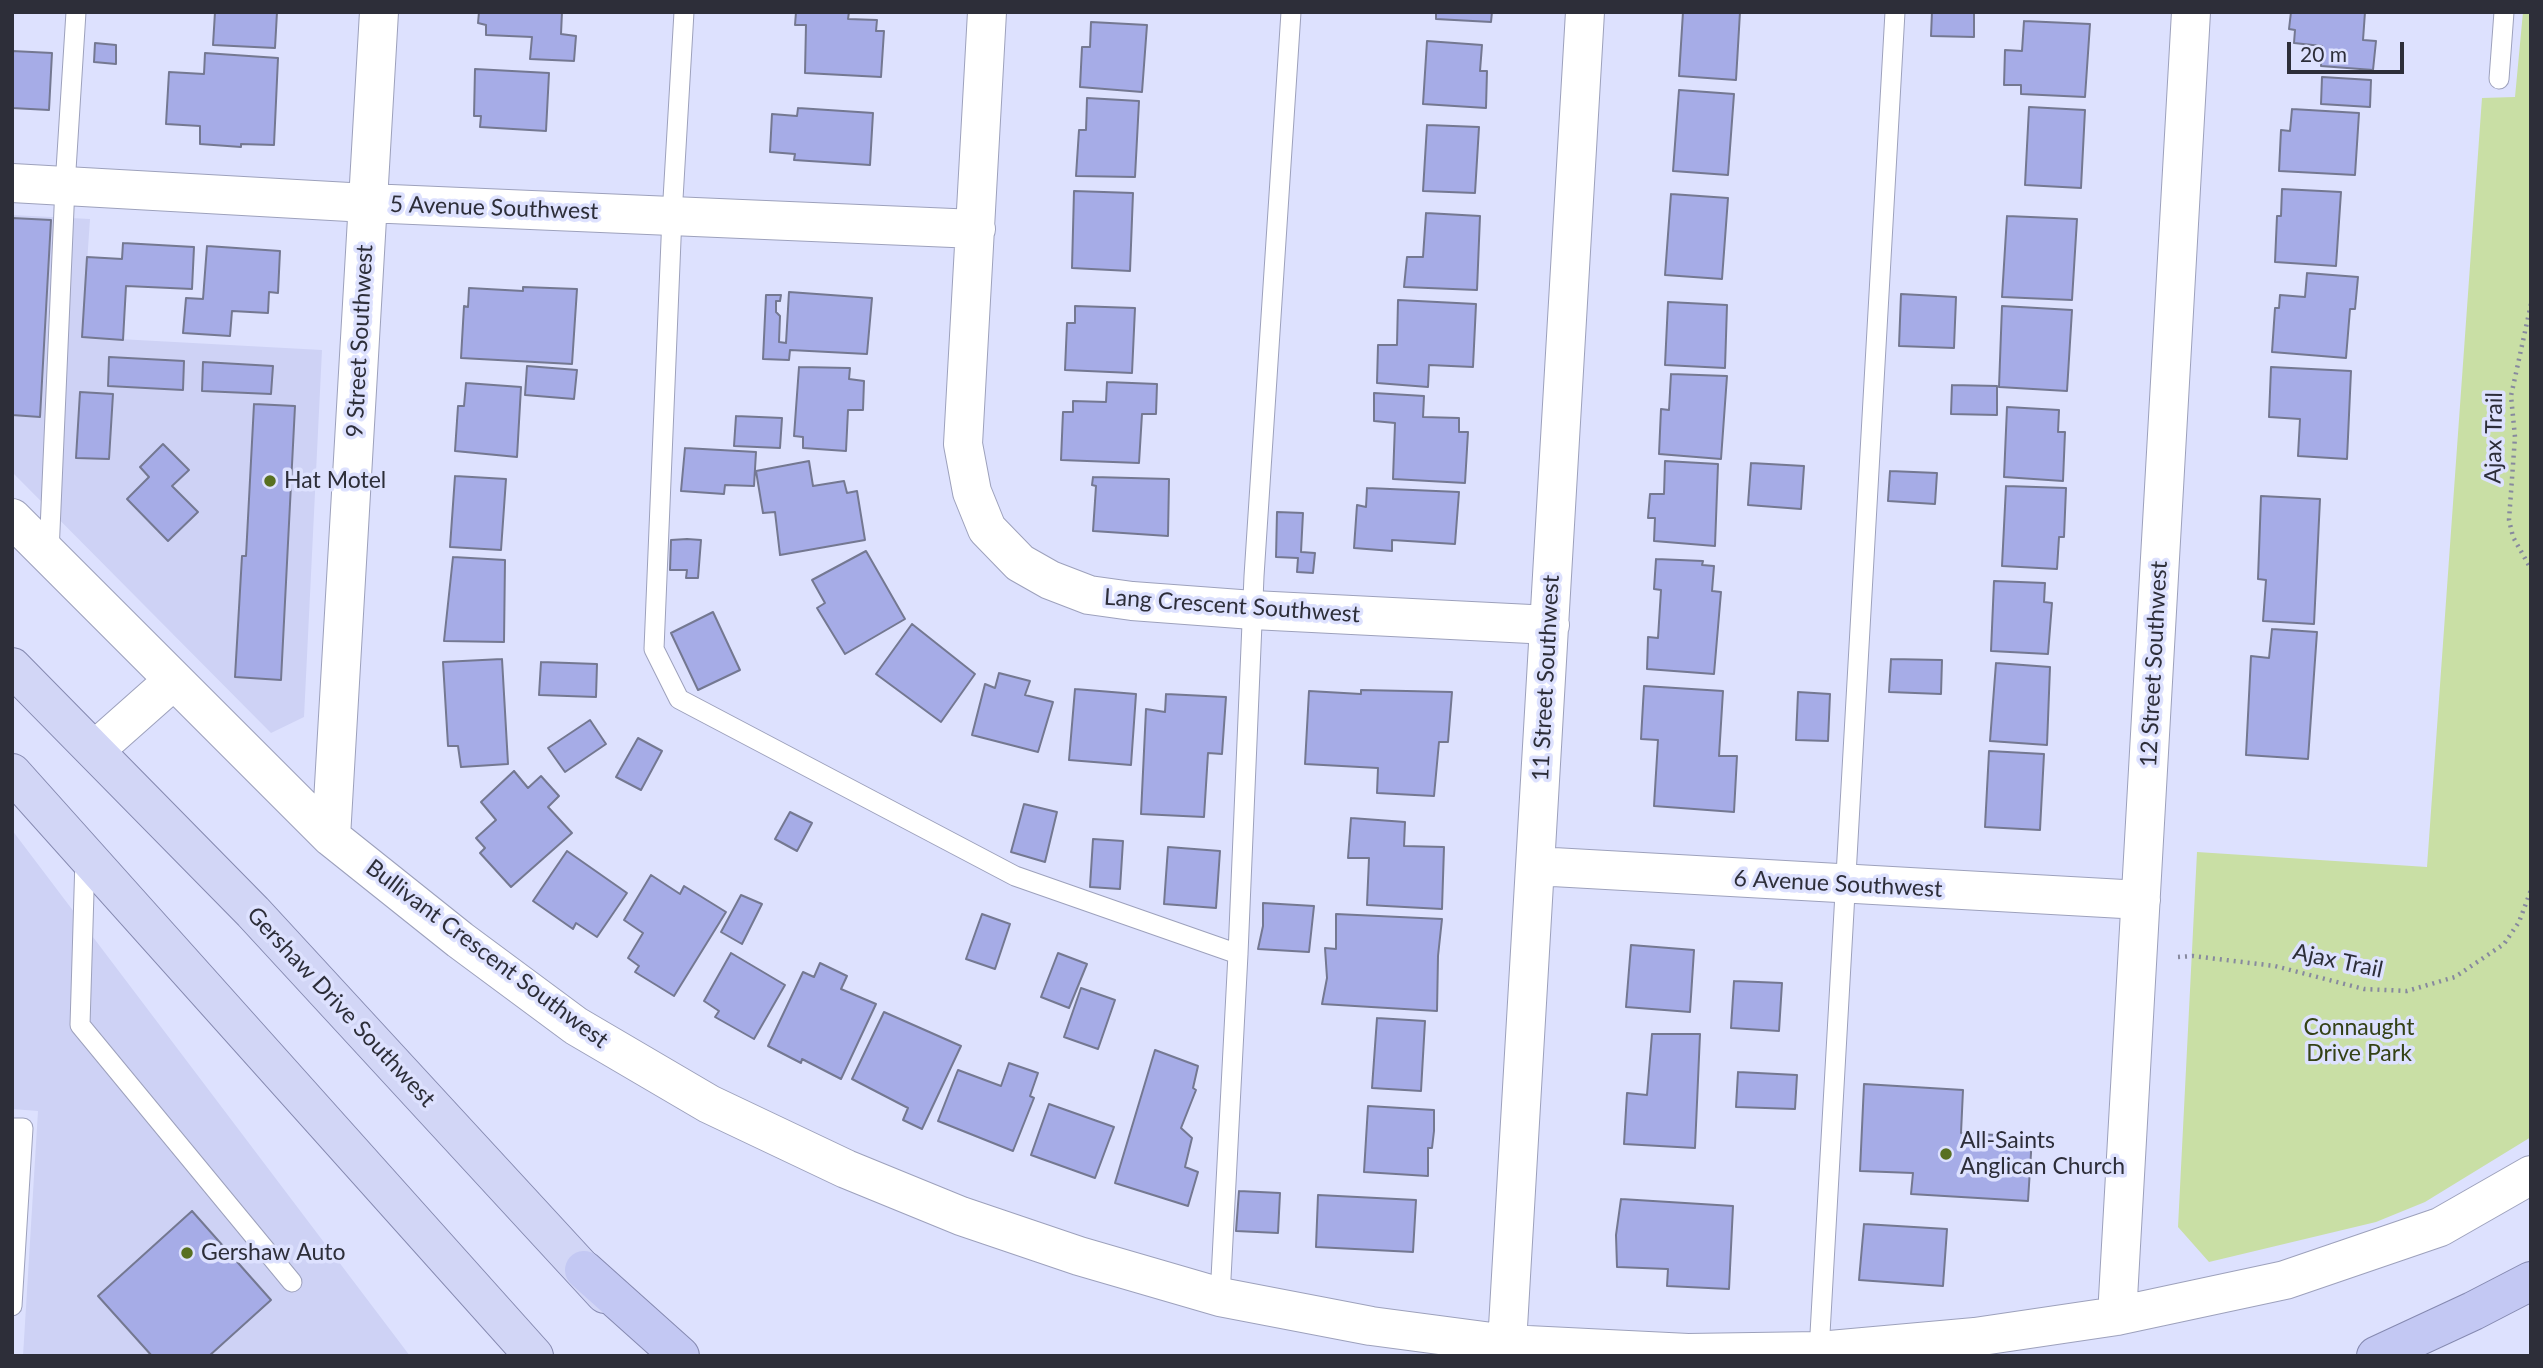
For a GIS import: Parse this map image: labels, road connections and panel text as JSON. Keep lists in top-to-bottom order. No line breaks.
{"streets":{"main road":["Gershaw Drive Southwest"],"street":["5 Avenue Southwest","9 Street Southwest","Lang Crescent Southwest","12 Street Southwest","11 Street Southwest","6 Avenue Southwest","Bullivant Crescent Southwest"],"path":["Ajax Trail"]},"crossings":[["5 Avenue Southwest","9 Street Southwest"],["5 Avenue Southwest","Lang Crescent Southwest"],["9 Street Southwest","Bullivant Crescent Southwest"],["Lang Crescent Southwest","11 Street Southwest"],["12 Street Southwest","6 Avenue Southwest"],["12 Street Southwest","Bullivant Crescent Southwest"],["11 Street Southwest","6 Avenue Southwest"],["11 Street Southwest","Bullivant Crescent Southwest"]],"parks":["Connaught Drive Park"],"places":["Hat Motel","All-Saints Anglican Church","Gershaw Auto"],"scale_bar":"20 m"}
